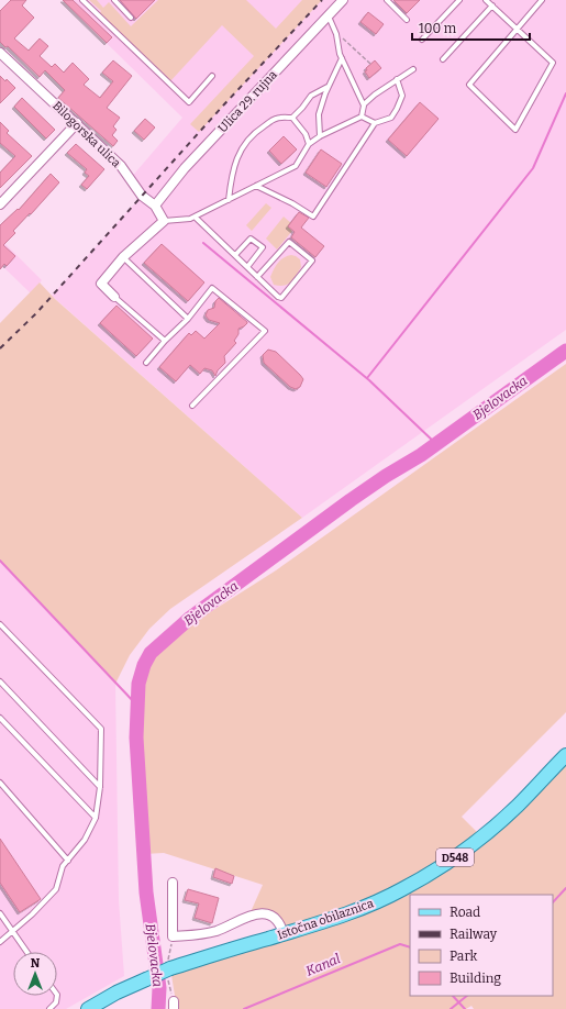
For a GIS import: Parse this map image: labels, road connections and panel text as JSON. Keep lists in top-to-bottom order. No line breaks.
{"streets":{"main road":["D548","Istočna obilaznica"],"street":["Ulica 29. rujna","Bilogorska ulica"]},"crossings":[["Ulica 29. rujna","Bilogorska ulica"]],"water":["Bjelovacka","Kanal"],"legend":["Road","Railway","Park","Building"],"scale_bar":"100 m","north":"top"}
